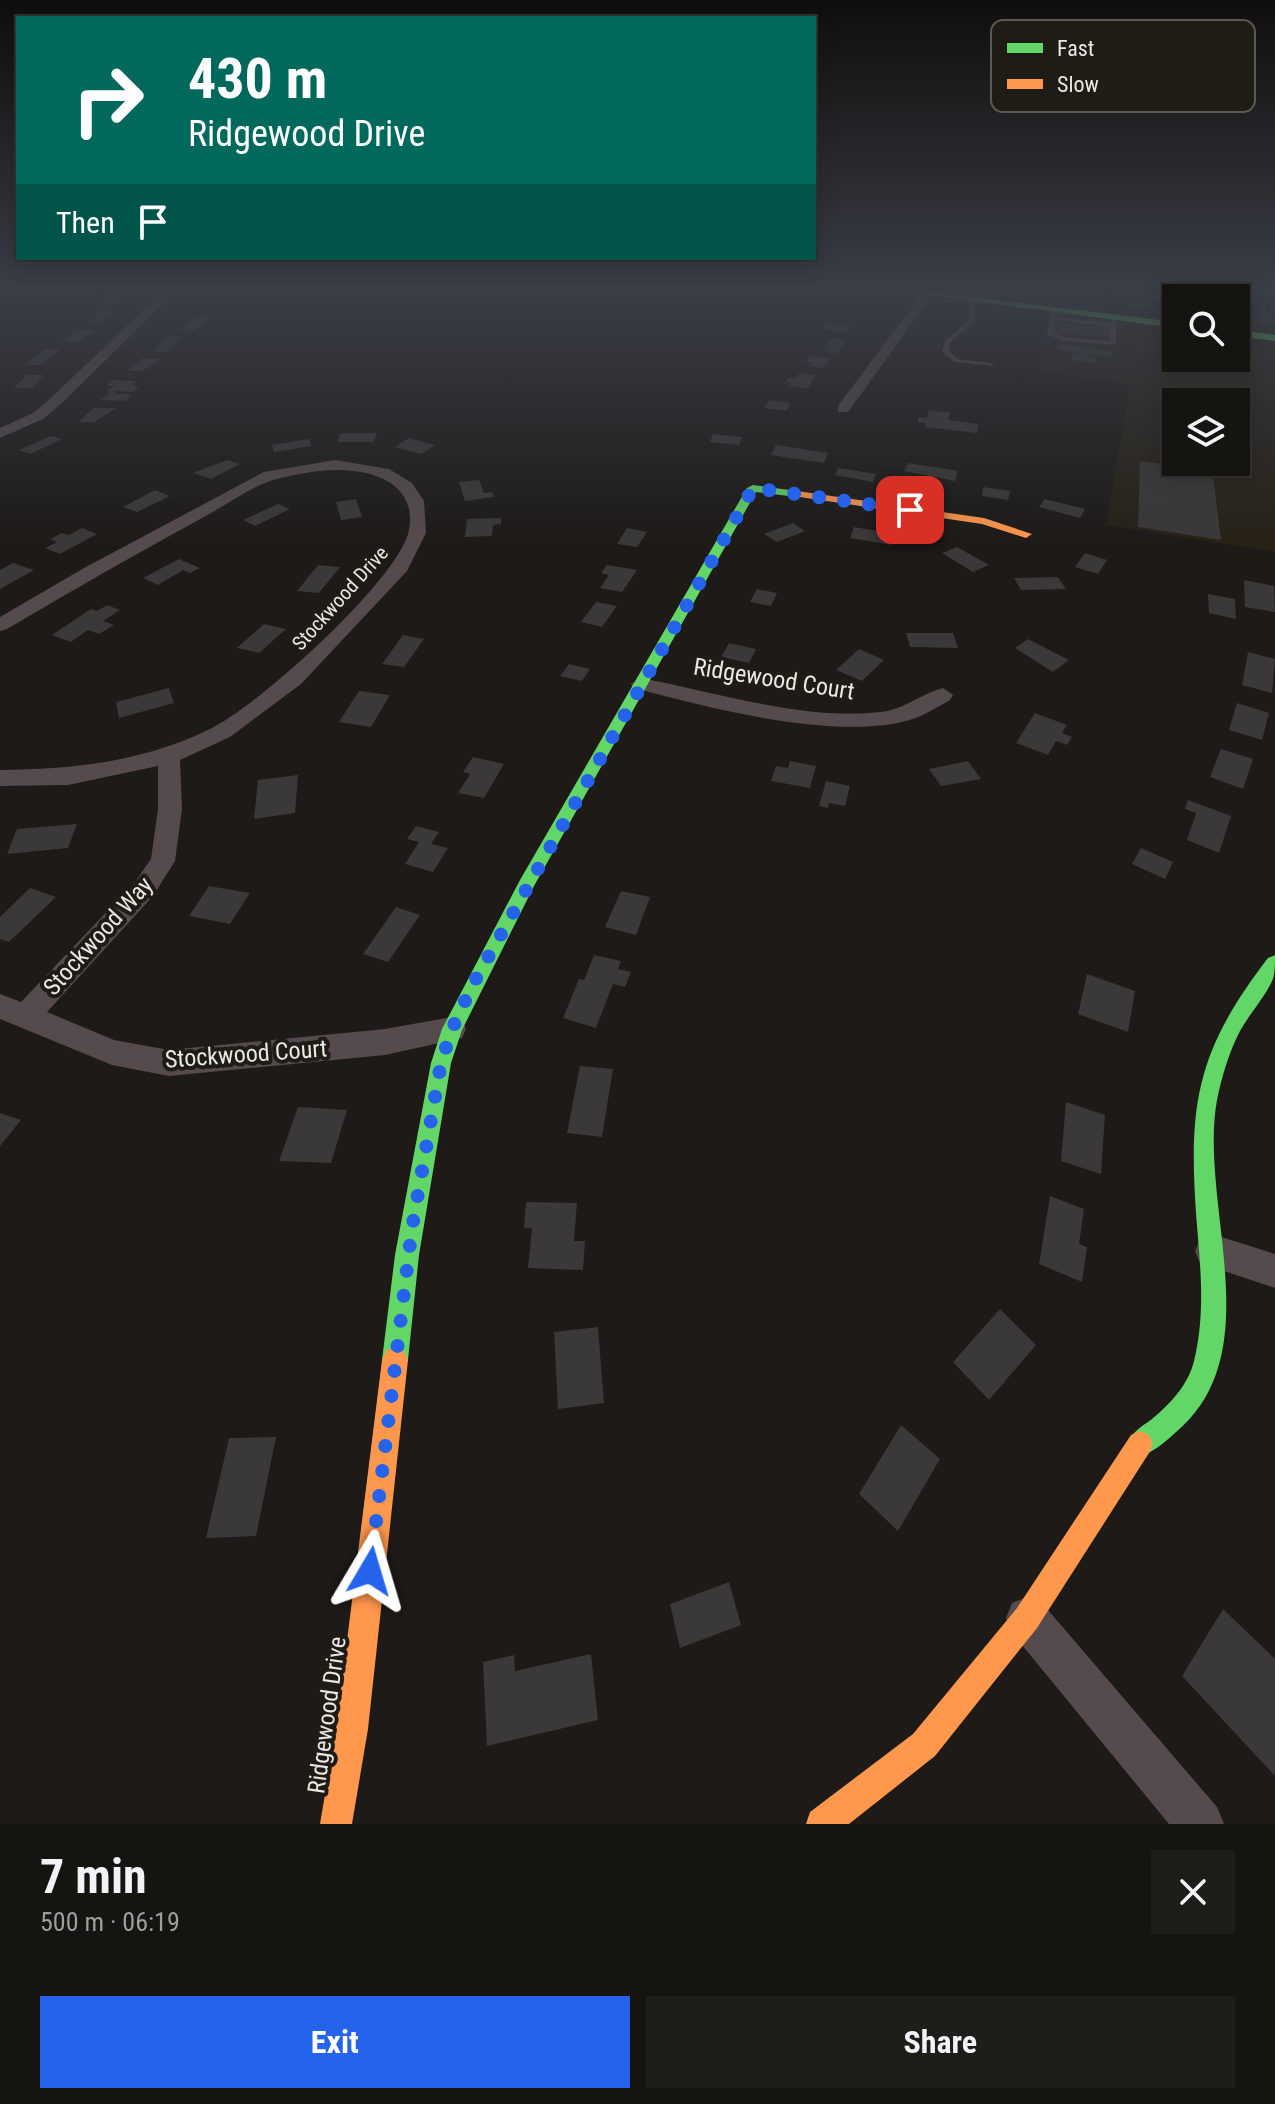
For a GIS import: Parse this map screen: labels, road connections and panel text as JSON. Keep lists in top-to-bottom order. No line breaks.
{"streets":{"street":["Stockwood Drive","Ridgewood Court","Stockwood Way","Stockwood Court","Ridgewood Drive"]},"crossings":[["Stockwood Drive","Stockwood Way"],["Ridgewood Court","Ridgewood Drive"],["Stockwood Way","Stockwood Court"],["Stockwood Court","Ridgewood Drive"]],"legend":["Fast","Slow"],"page":{"turn":["430 m","Ridgewood Drive"],"then":"Then","heading":["7 min","500 m · 06:19"],"buttons":["Exit","Share"]}}
